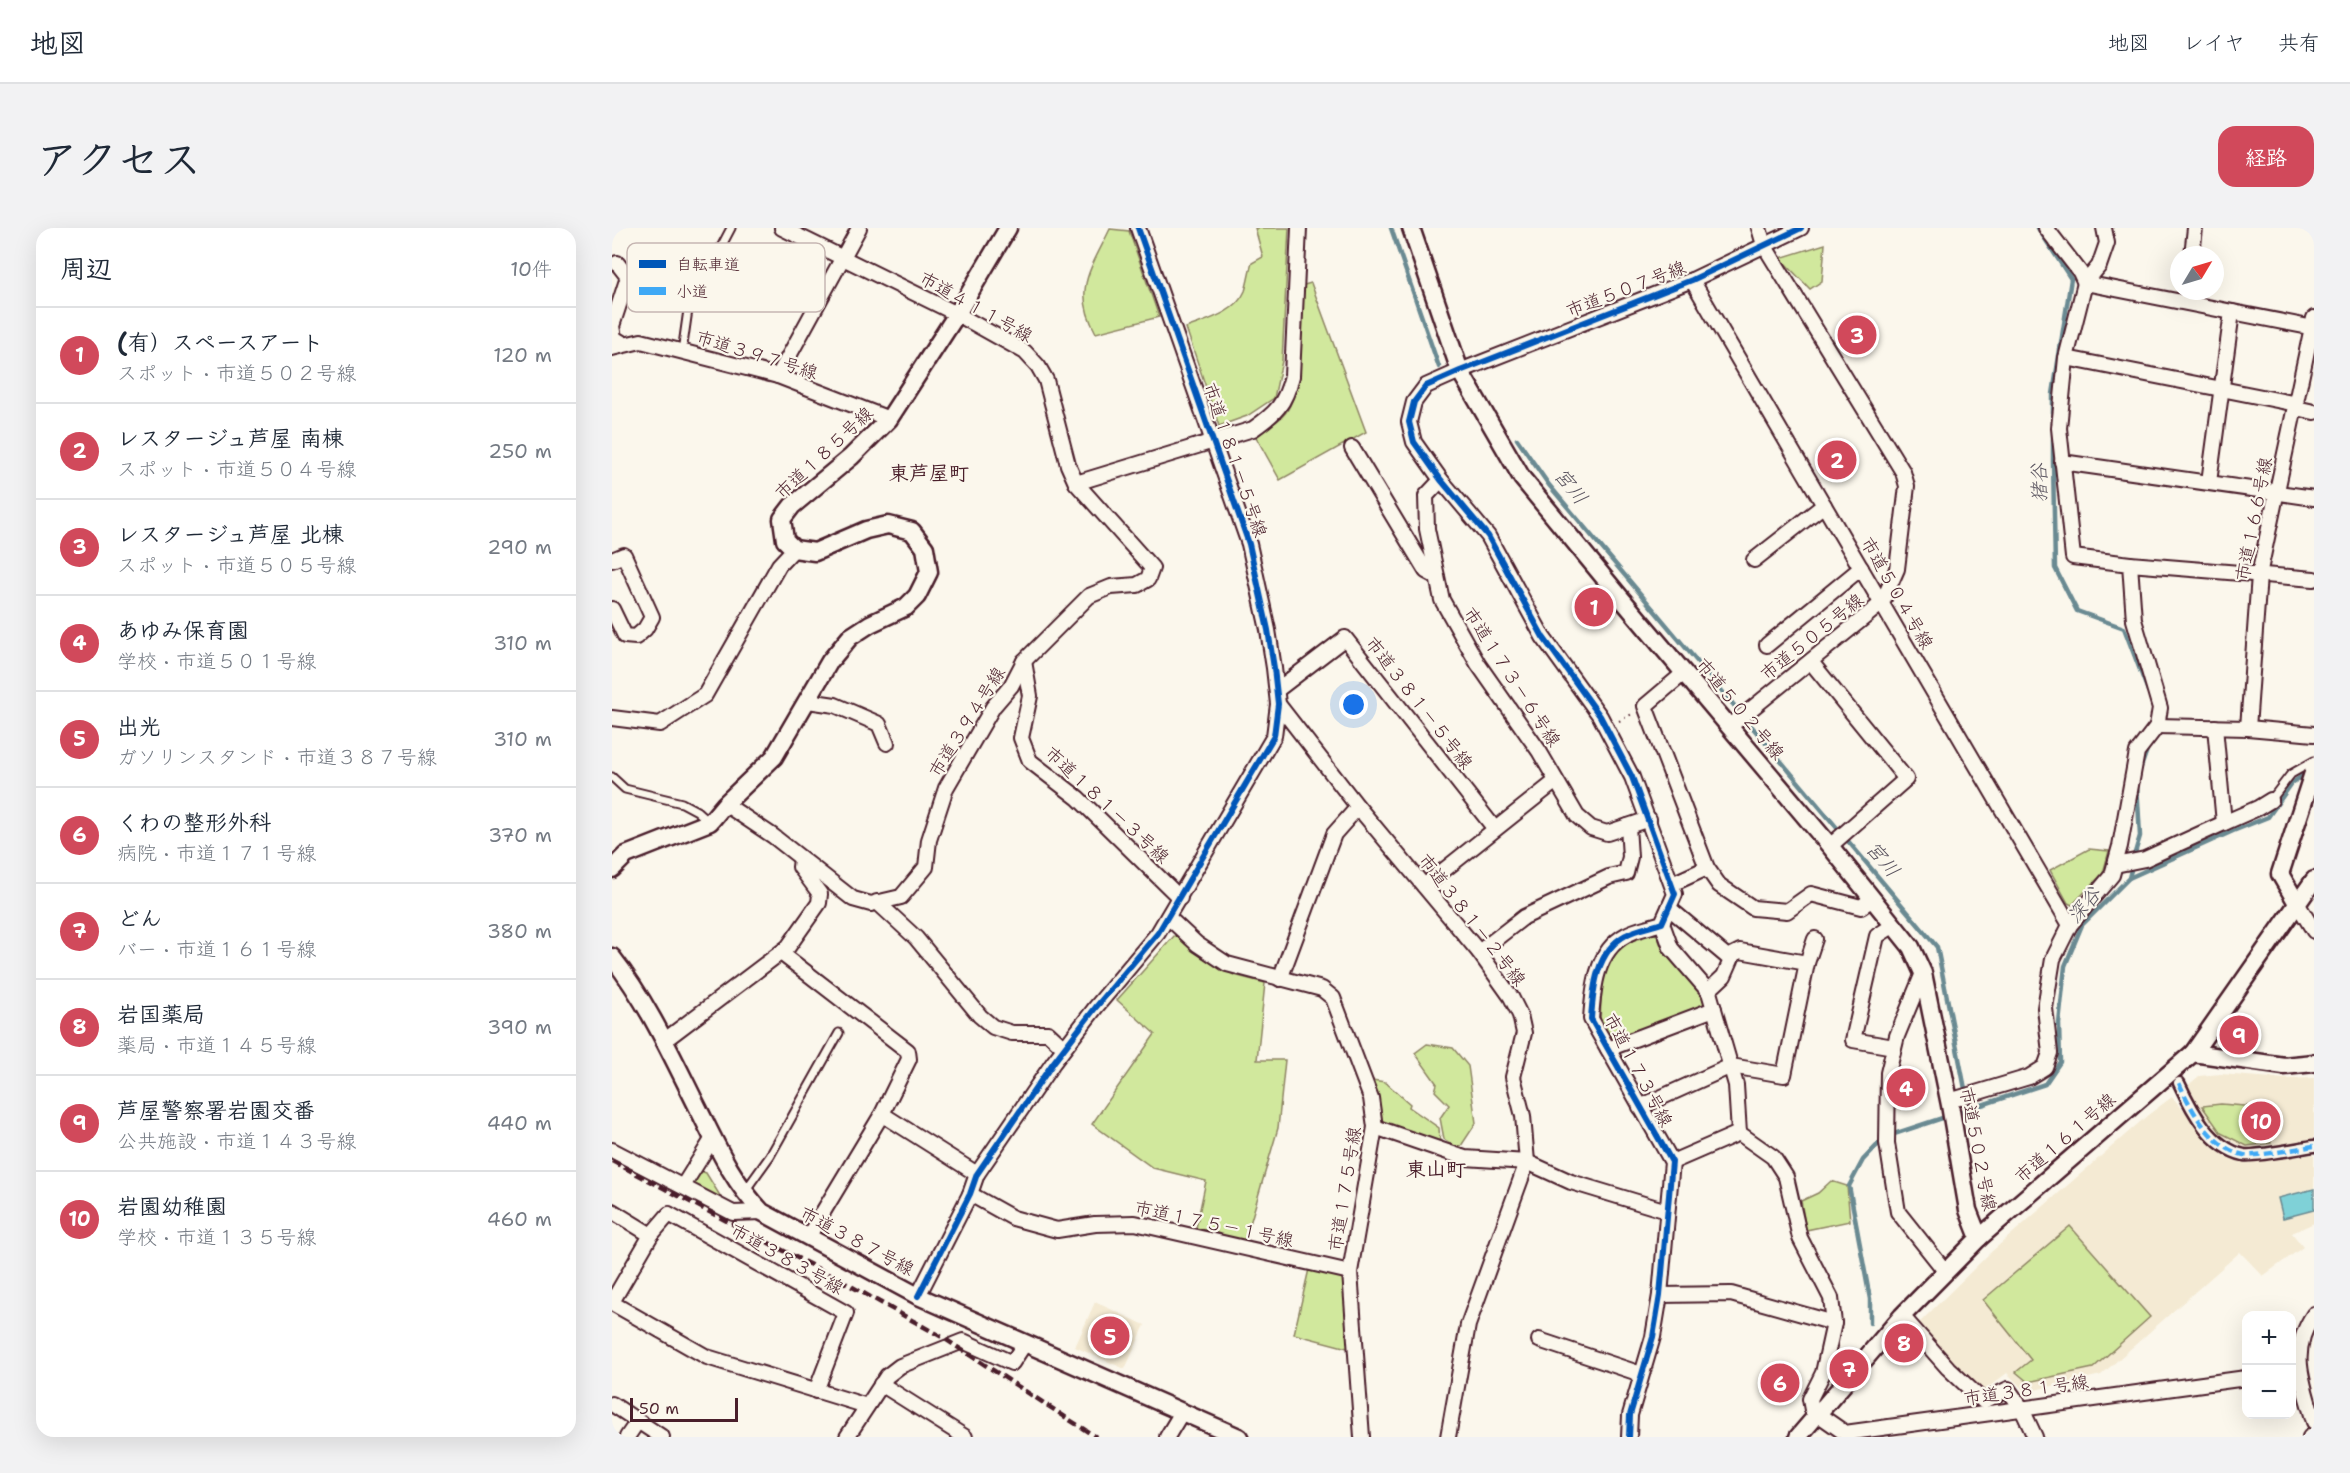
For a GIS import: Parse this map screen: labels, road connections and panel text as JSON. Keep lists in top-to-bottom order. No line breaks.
{"streets":{"street":["市道５０７号線","市道４１１号線","市道３９７号線","市道１８５号線","市道１８１－５号線","市道１６６号線","市道５０４号線","市道５０５号線","市道１７３－６号線","市道３８１－５号線","市道５０２号線","市道３９４号線","市道１８１－３号線","市道３８１－２号線","市道１７３号線","市道１６１号線","市道１７５号線","市道１７５－１号線","市道３８７号線","市道３８３号線","市道３８１号線"]},"crossings":[["市道５０７号線","市道５０４号線"],["市道５０７号線","市道５０５号線"],["市道５０７号線","市道１７３－６号線"],["市道５０７号線","市道５０２号線"],["市道４１１号線","市道１８５号線"],["市道４１１号線","市道３９４号線"],["市道３９７号線","市道１８５号線"],["市道１８１－５号線","市道３８１－５号線"],["市道１８１－５号線","市道１８１－３号線"],["市道１８１－５号線","市道３８１－２号線"],["市道１８１－５号線","市道１７５号線"],["市道１８１－５号線","市道１７５－１号線"],["市道１８１－５号線","市道３８７号線"],["市道５０４号線","市道５０５号線"],["市道５０５号線","市道５０２号線"],["市道３８１－５号線","市道３８１－２号線"],["市道５０２号線","市道１６１号線"],["市道３９４号線","市道１８１－３号線"],["市道１６１号線","市道３８１号線"],["市道１７５号線","市道１７５－１号線"]],"districts":["東芦屋町","東山町"],"water":["猪谷","宮川","深谷"],"legend":["自転車道","小道"],"scale_bar":"50 m","north":"top right","page":{"header":"地図","nav":["地図","レイヤ","共有"],"title":"アクセス","buttons":"経路","heading":["周辺","10件"],"list":[{"mark":"1","name":"(有）スペースアート","note":"スポット · 市道５０２号線","value":"120 m"},{"mark":"2","name":"レスタージュ芦屋 南棟","note":"スポット · 市道５０４号線","value":"250 m"},{"mark":"3","name":"レスタージュ芦屋 北棟","note":"スポット · 市道５０５号線","value":"290 m"},{"mark":"4","name":"あゆみ保育園","note":"学校 · 市道５０１号線","value":"310 m"},{"mark":"5","name":"出光","note":"ガソリンスタンド · 市道３８７号線","value":"310 m"},{"mark":"6","name":"くわの整形外科","note":"病院 · 市道１７１号線","value":"370 m"},{"mark":"7","name":"どん","note":"バー · 市道１６１号線","value":"380 m"},{"mark":"8","name":"岩国薬局","note":"薬局 · 市道１４５号線","value":"390 m"},{"mark":"9","name":"芦屋警察署岩園交番","note":"公共施設 · 市道１４３号線","value":"440 m"},{"mark":"10","name":"岩園幼稚園","note":"学校 · 市道１３５号線","value":"460 m"}],"pins":["3","2","1","9","4","10","5","8","7","6"],"map_buttons":["+","−"],"scale":"50 m"}}
